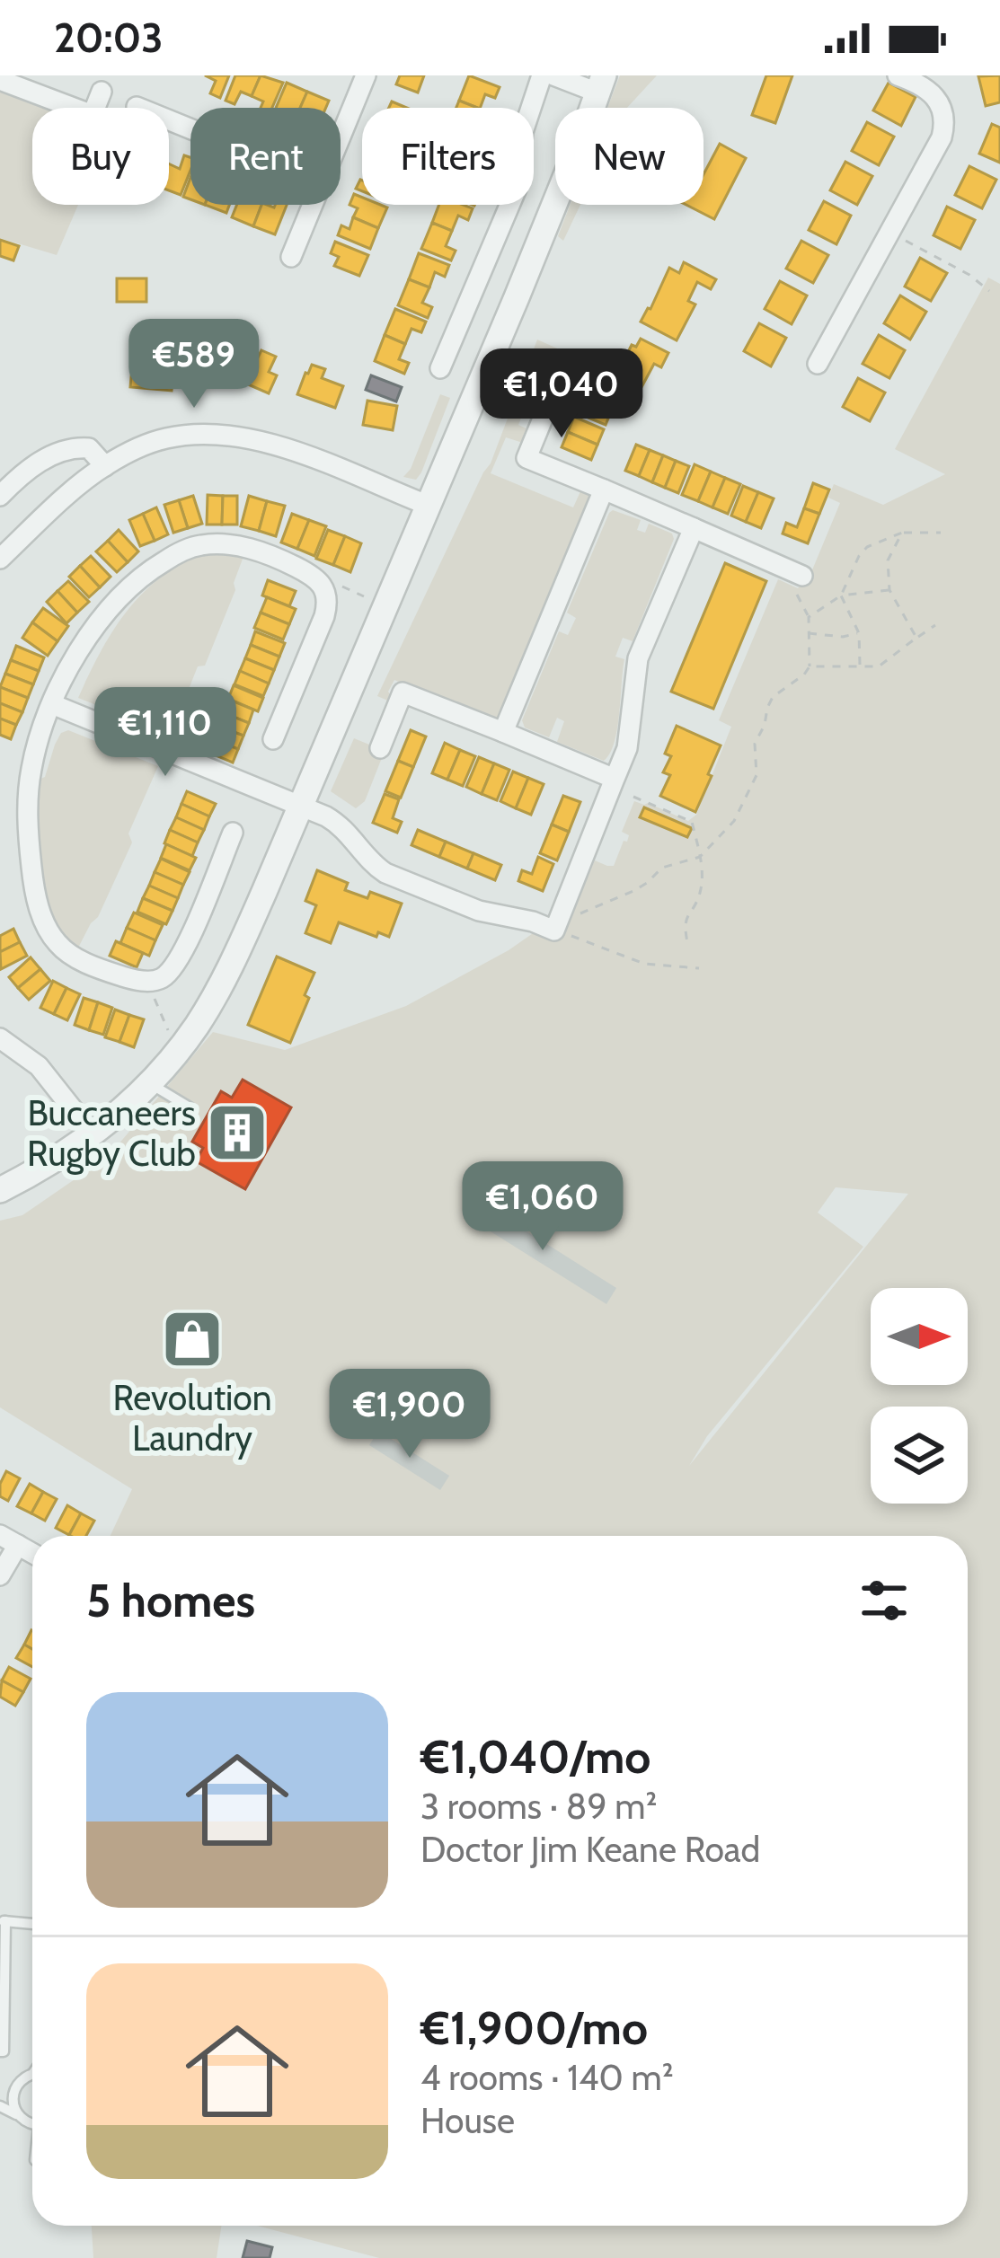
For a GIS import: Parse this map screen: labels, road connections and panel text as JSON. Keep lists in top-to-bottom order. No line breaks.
{"places":{"building":["Buccaneers Rugby Club"],"shop":["Revolution Laundry"]},"north":"right","page":{"status":"20:03","chip":["Buy","Rent","Filters","New"],"price":["€589","€1,040","€1,110","€1,060","€1,900"],"heading":"5 homes","list":[{"name":"€1,040/mo","note":"3 rooms · 89 m² · Doctor Jim Keane Road"},{"name":"€1,900/mo","note":"4 rooms · 140 m² · House"}]}}
